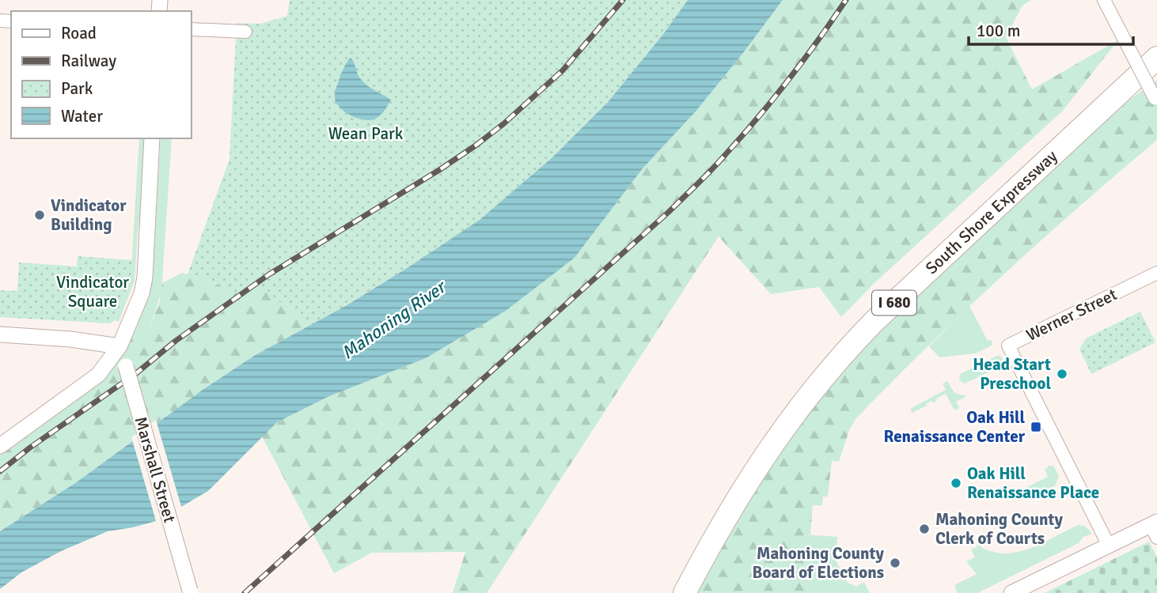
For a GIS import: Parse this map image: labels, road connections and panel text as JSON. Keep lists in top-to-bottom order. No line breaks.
{"streets":{"highway":["South Shore Expressway","I 680"],"street":["Werner Street","Marshall Street"]},"water":["Mahoning River"],"parks":["Wean Park","Vindicator Square"],"places":{"other":["Vindicator Building","Head Start Preschool","Oak Hill Renaissance Place","Mahoning County Clerk of Courts","Mahoning County Board of Elections"],"transit":["Oak Hill Renaissance Center"]},"legend":["Road","Railway","Park","Water"],"scale_bar":"100 m"}
